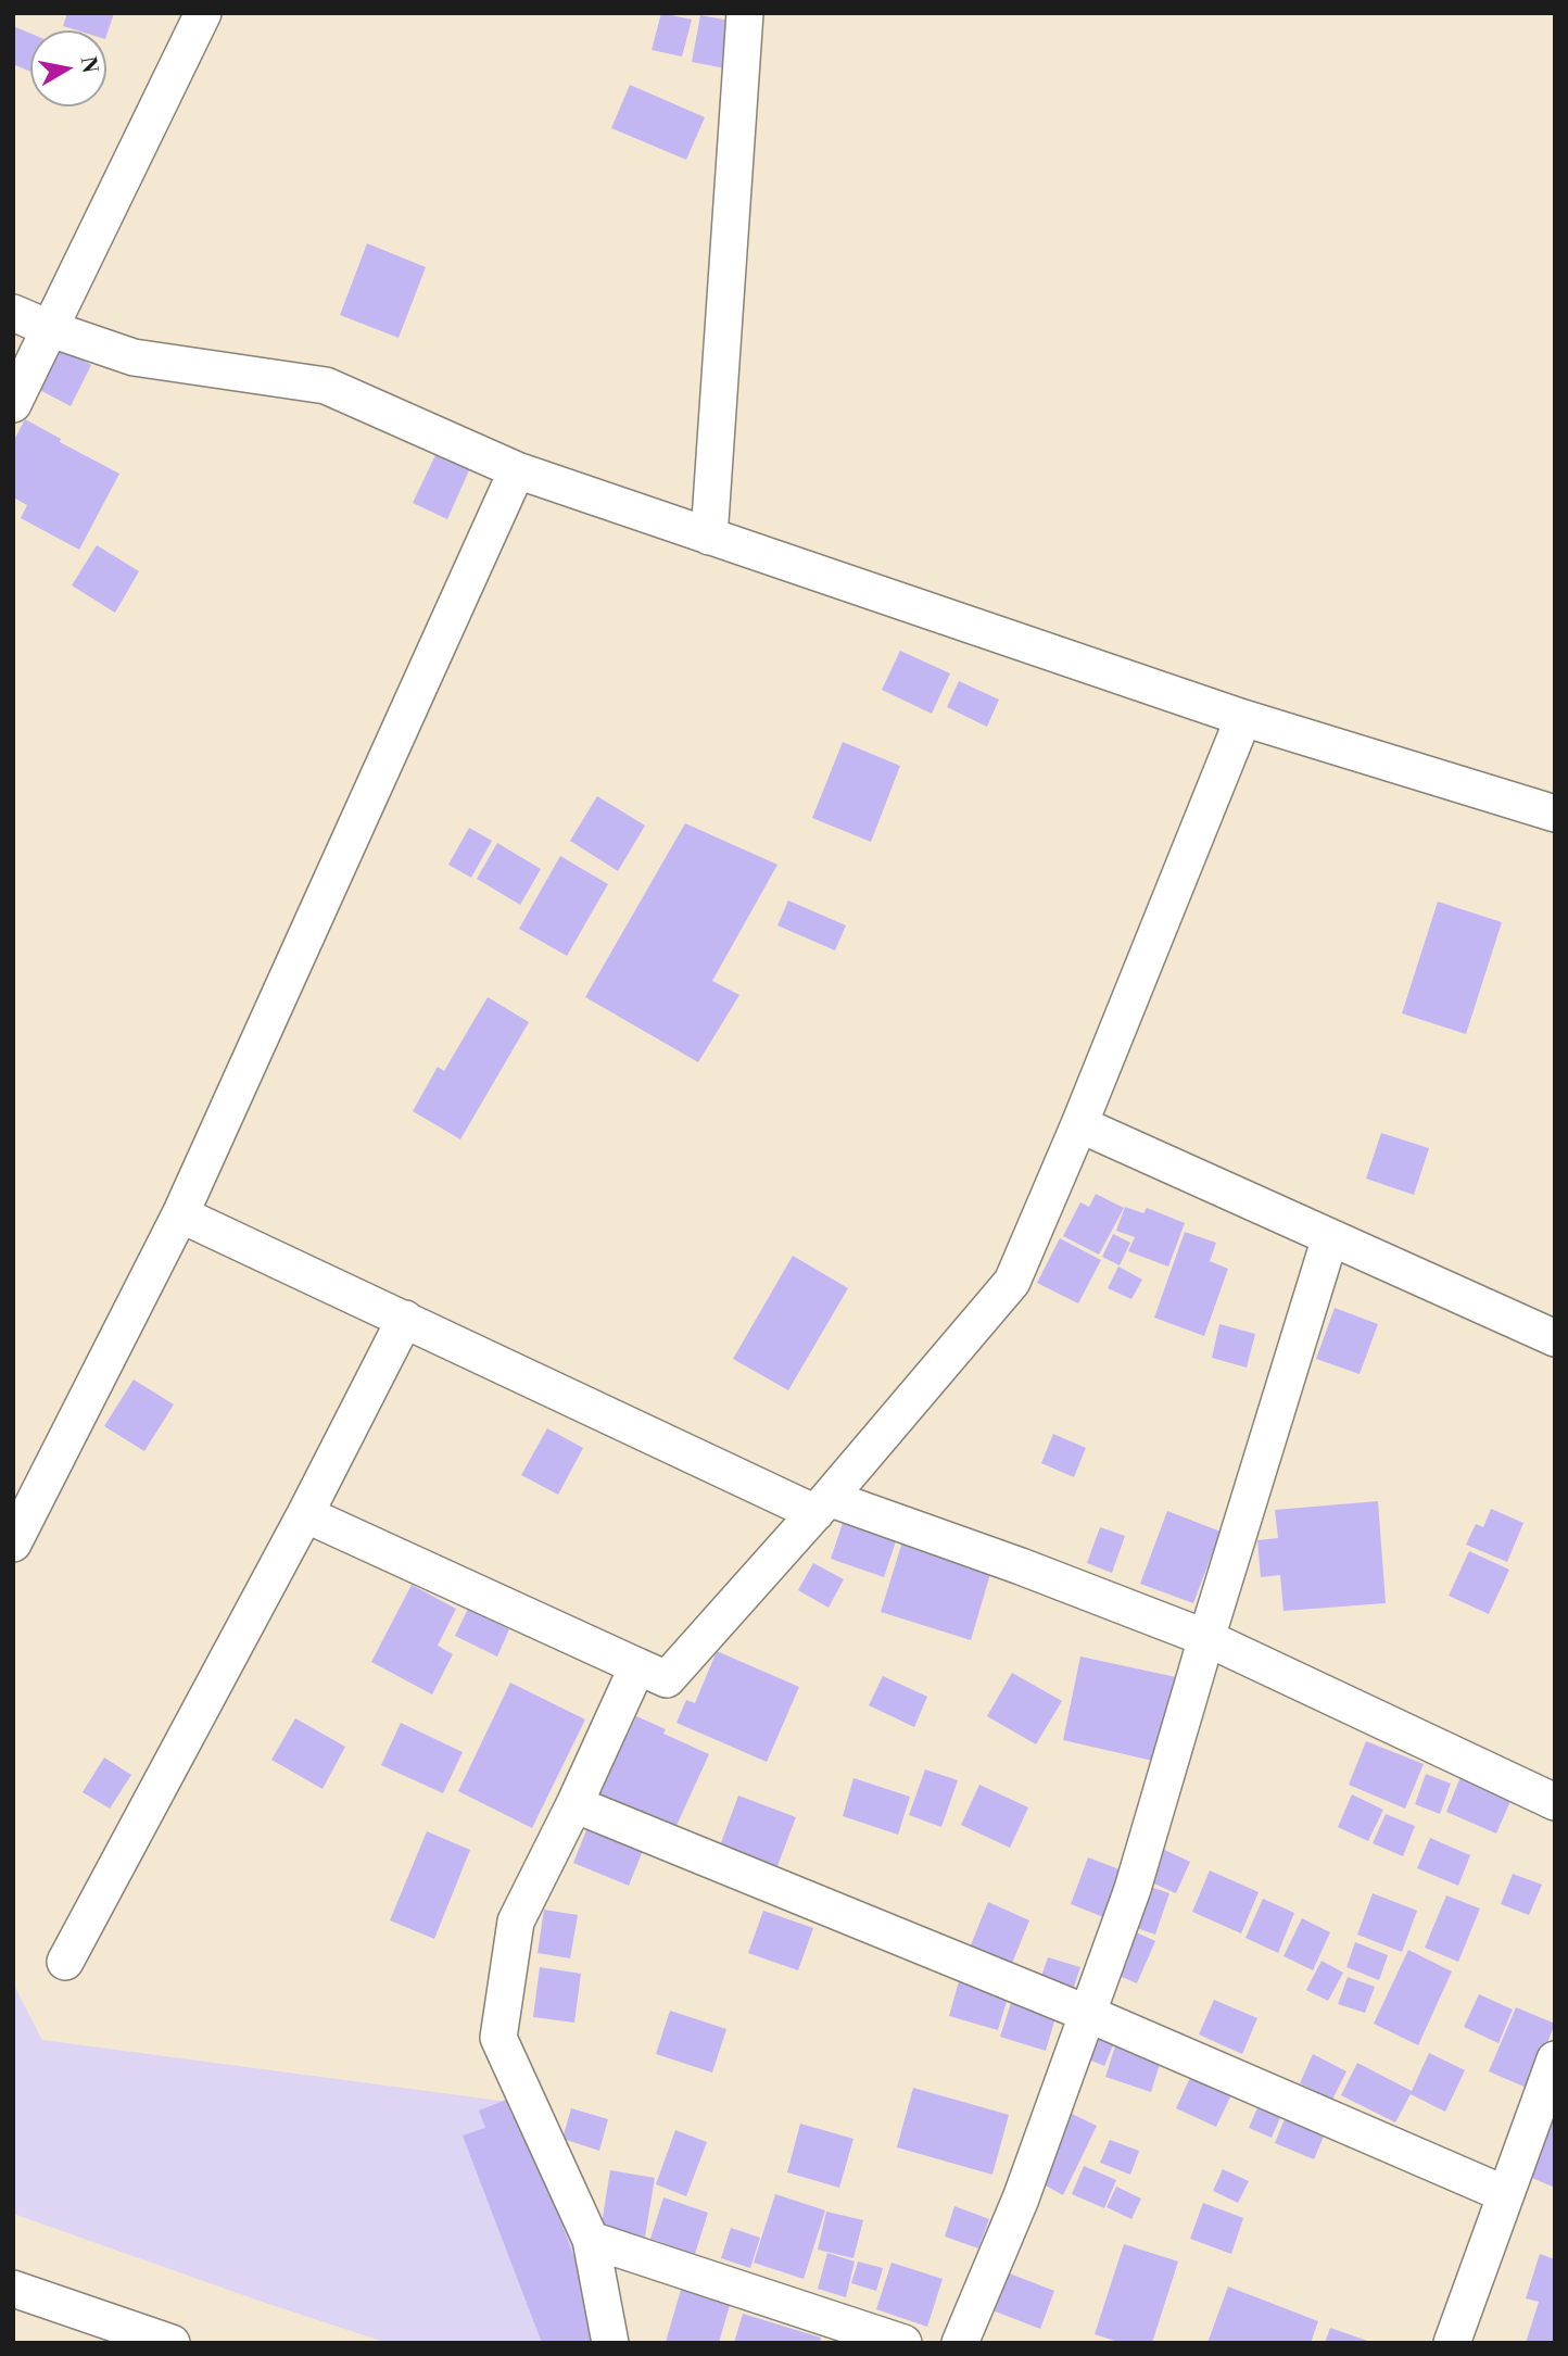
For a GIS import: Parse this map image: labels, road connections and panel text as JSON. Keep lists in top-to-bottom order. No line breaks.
{"north":"right"}
